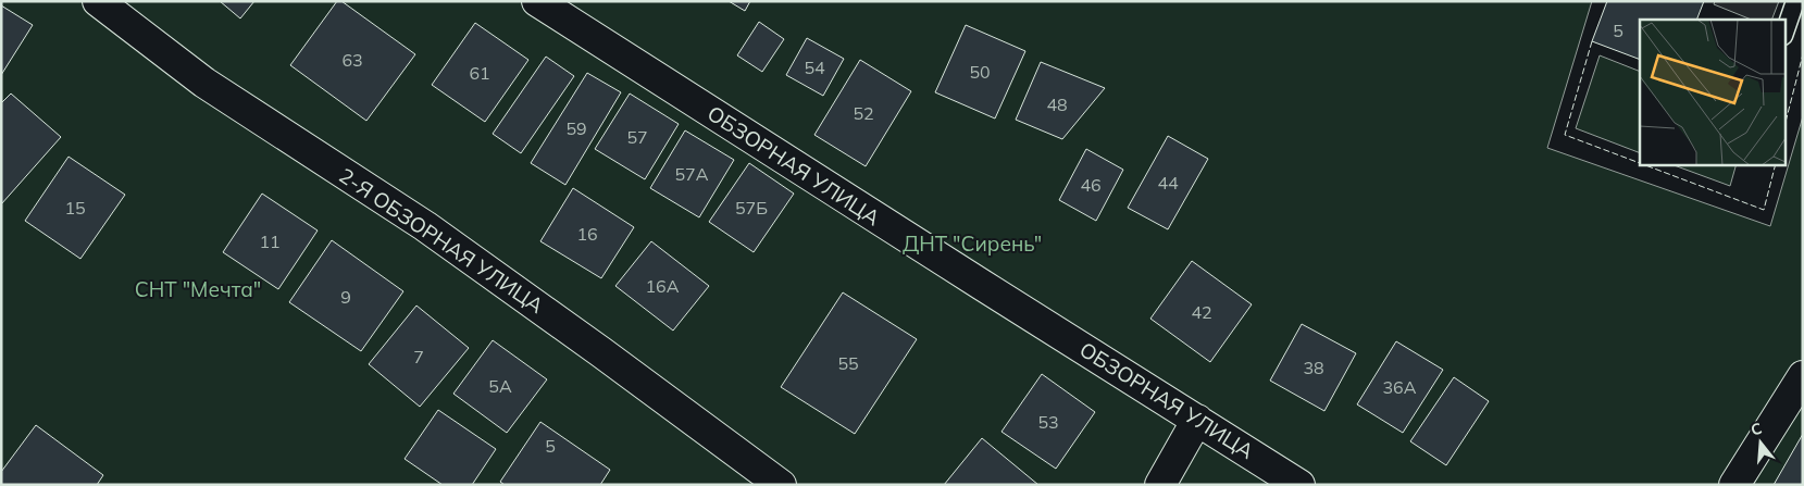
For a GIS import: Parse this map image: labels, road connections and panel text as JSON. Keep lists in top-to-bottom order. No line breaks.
{"streets":{"street":["ОБЗОРНАЯ УЛИЦА","2-Я ОБЗОРНАЯ УЛИЦА"]},"parks":["ДНТ \"Сирень\"","СНТ \"Мечта\""],"house_numbers":["5","63","54","50","61","48","52","59","57","57А","44","46","15","57Б","16","11","16А","9","42","7","55","38","5А","36А","53","5"],"north":"top"}
